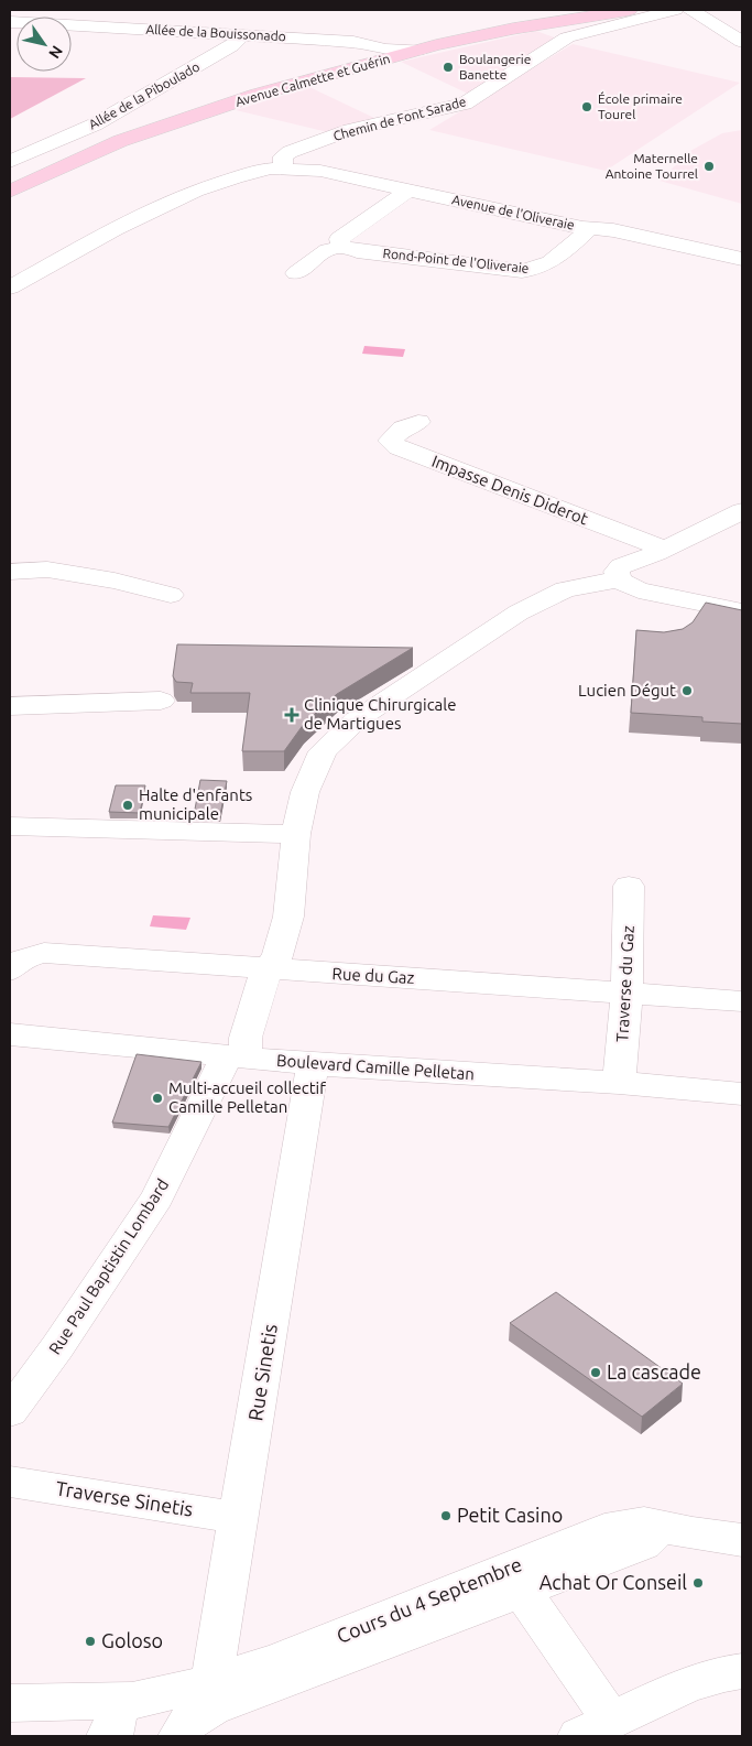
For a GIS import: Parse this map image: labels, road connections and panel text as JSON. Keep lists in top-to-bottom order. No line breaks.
{"streets":{"main road":["Avenue Calmette et Guérin"],"street":["Allée de la Bouissonado","Allée de la Piboulado","Chemin de Font Sarade","Avenue de l'Oliveraie","Rond-Point de l'Oliveraie","Impasse Denis Diderot","Rue du Gaz","Traverse du Gaz","Boulevard Camille Pelletan","Rue Paul Baptistin Lombard","Rue Sinetis","Traverse Sinetis","Cours du 4 Septembre"]},"crossings":[["Allée de la Bouissonado","Avenue Calmette et Guérin"],["Allée de la Bouissonado","Allée de la Piboulado"],["Chemin de Font Sarade","Avenue de l'Oliveraie"],["Avenue de l'Oliveraie","Rond-Point de l'Oliveraie"],["Rue du Gaz","Traverse du Gaz"],["Traverse du Gaz","Boulevard Camille Pelletan"],["Boulevard Camille Pelletan","Rue Paul Baptistin Lombard"],["Boulevard Camille Pelletan","Rue Sinetis"],["Rue Sinetis","Traverse Sinetis"],["Rue Sinetis","Cours du 4 Septembre"]],"places":{"other":["Boulangerie Banette","École primaire Tourel","Maternelle Antoine Tourrel","Lucien Dégut","Halte d'enfants municipale","Multi-accueil collectif Camille Pelletan","La cascade","Petit Casino","Achat Or Conseil","Goloso"],"health":["Clinique Chirurgicale de Martigues"]},"north":"bottom right"}
